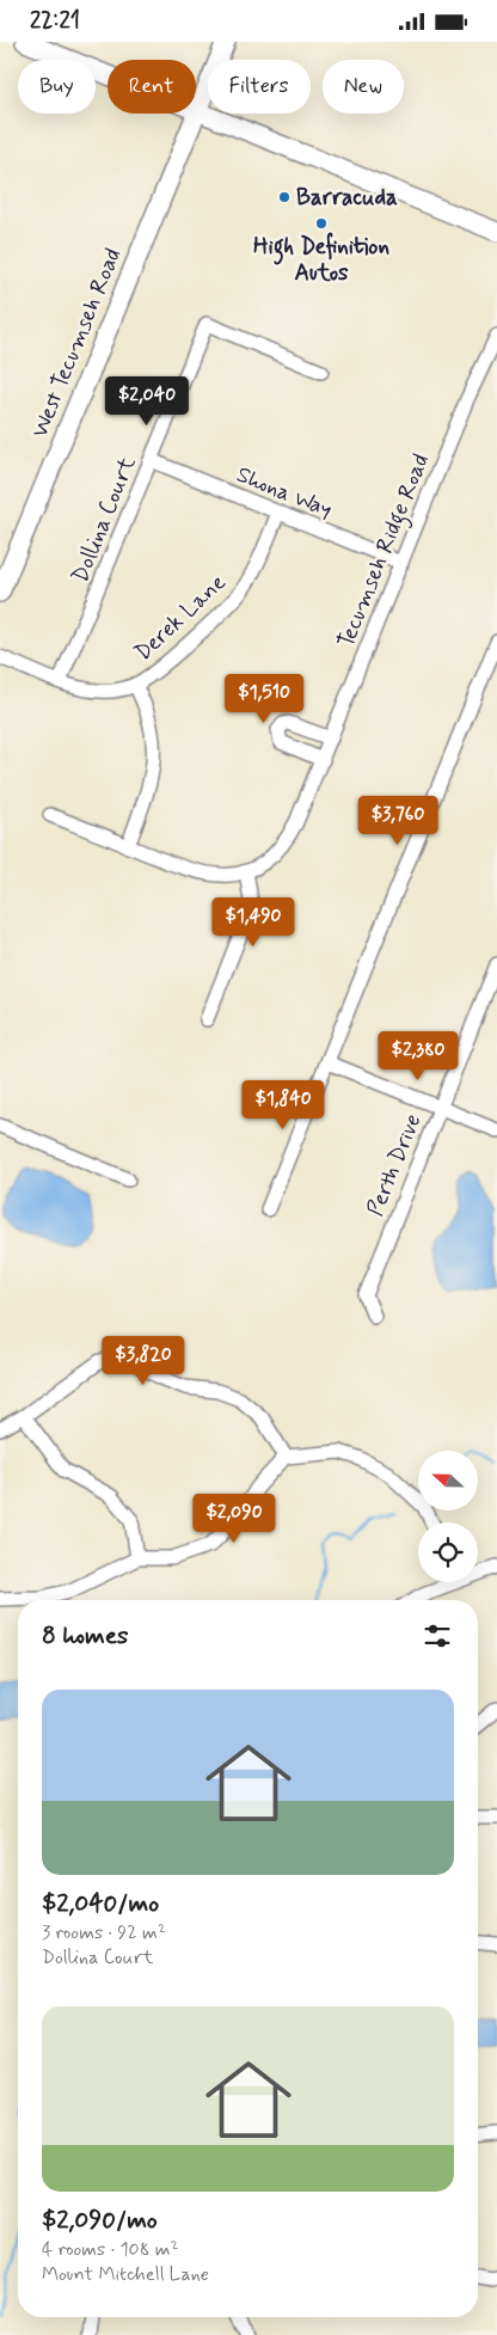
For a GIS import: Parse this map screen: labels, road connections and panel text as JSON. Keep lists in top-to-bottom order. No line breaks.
{"streets":{"main road":["West Tecumseh Road"],"street":["Shona Way","Dollina Court","Tecumseh Ridge Road","Derek Lane","Perth Drive"]},"crossings":[["Shona Way","Dollina Court"],["Shona Way","Tecumseh Ridge Road"],["Shona Way","Derek Lane"],["Dollina Court","Derek Lane"]],"places":["Barracuda","High Definition Autos"],"north":"left","page":{"status":"22:21","chip":["Buy","Rent","Filters","New"],"price":["$2,040","$1,510","$3,760","$1,490","$2,380","$1,840","$3,820","$2,090"],"heading":"8 homes","list":[{"name":"$2,040/mo","note":"3 rooms · 92 m² · Dollina Court"},{"name":"$2,090/mo","note":"4 rooms · 108 m² · Mount Mitchell Lane"}]}}
